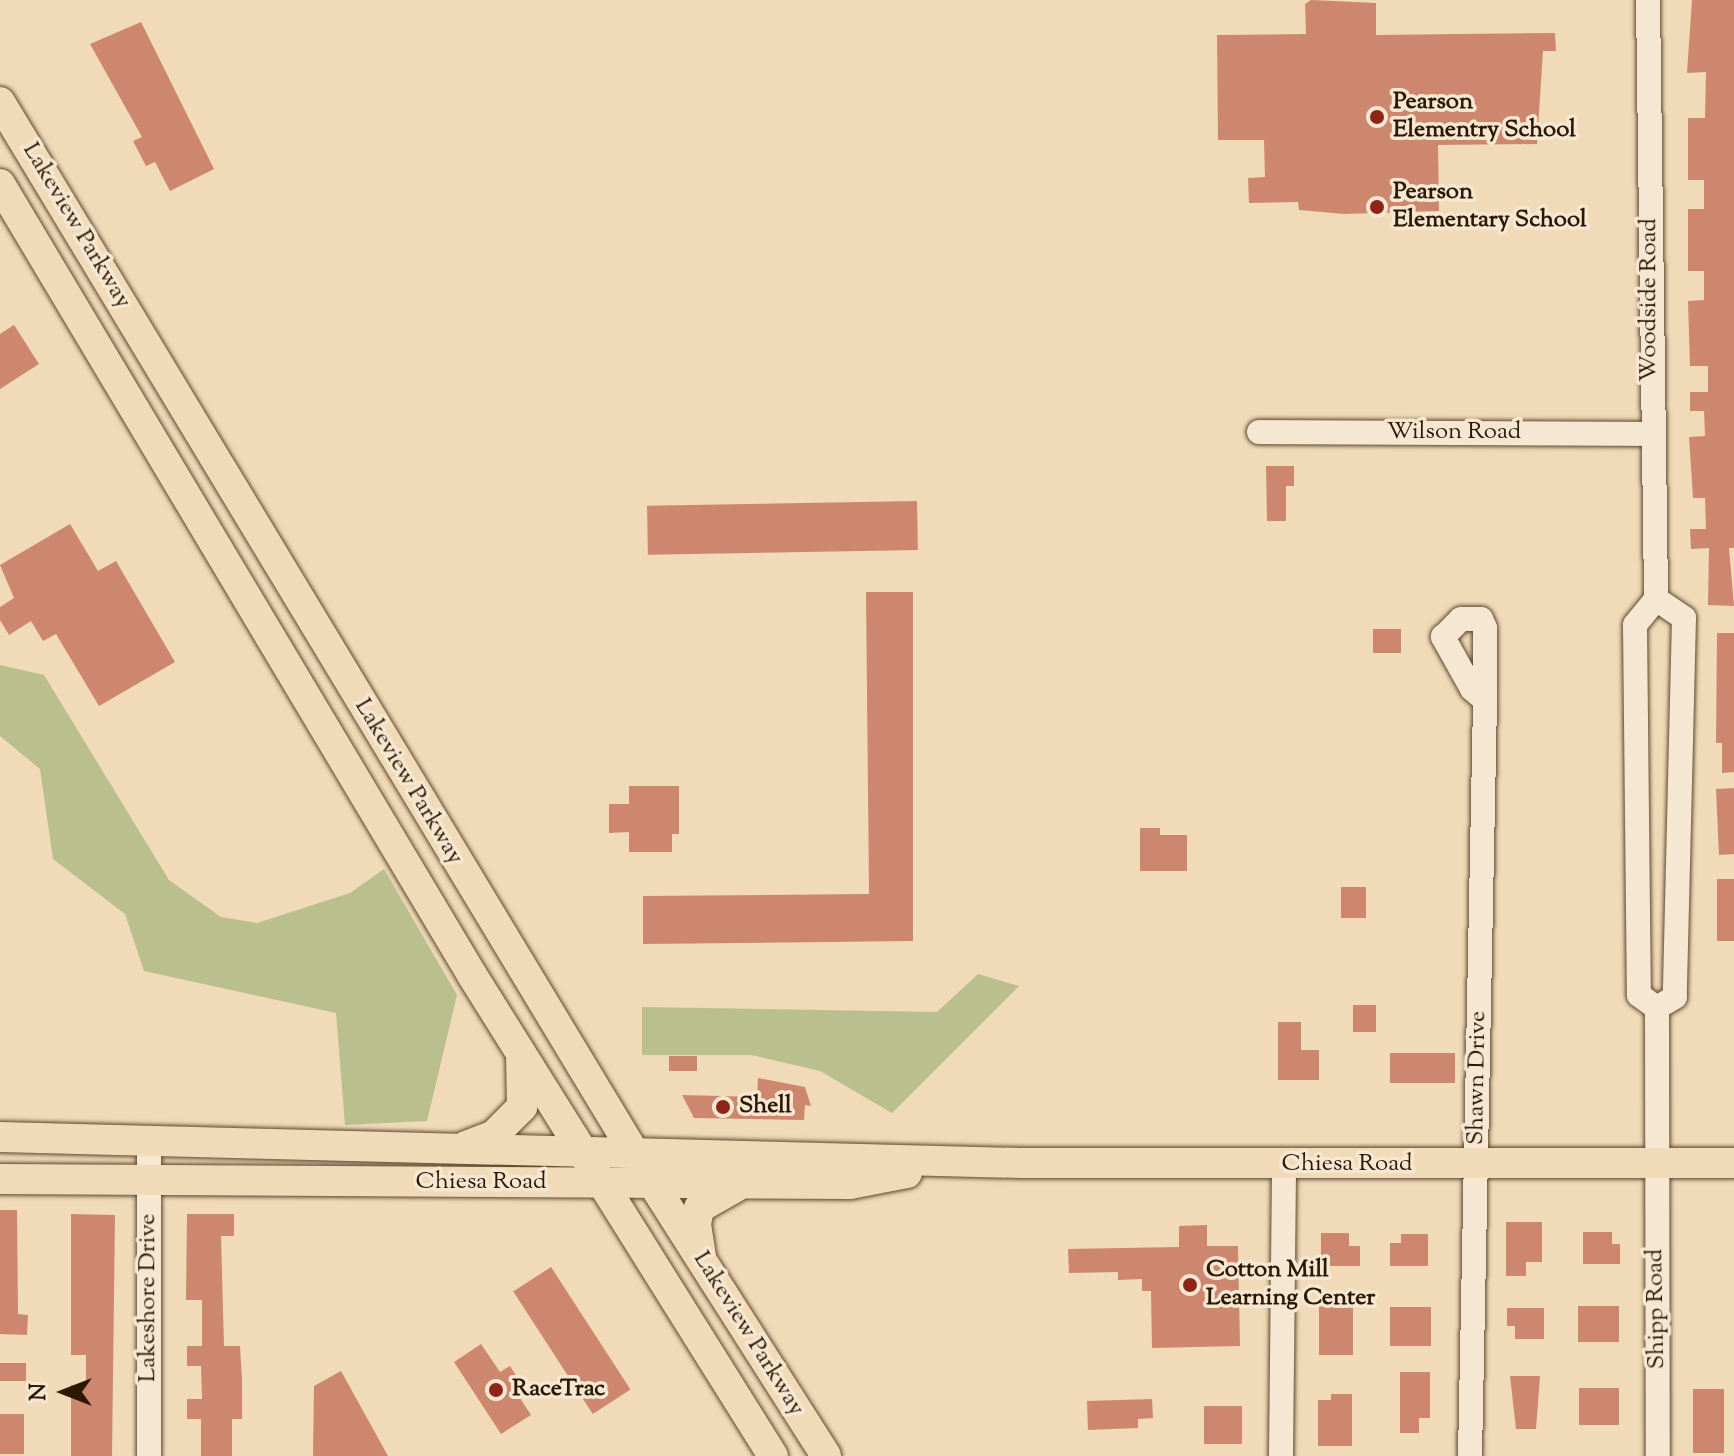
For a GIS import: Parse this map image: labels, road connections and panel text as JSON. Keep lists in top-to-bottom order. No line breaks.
{"streets":{"main road":["Lakeview Parkway","Chiesa Road"],"street":["Woodside Road","Wilson Road","Shawn Drive","Lakeshore Drive","Shipp Road"]},"crossings":[["Lakeview Parkway","Chiesa Road"],["Woodside Road","Wilson Road"],["Shawn Drive","Chiesa Road"],["Chiesa Road","Lakeshore Drive"],["Chiesa Road","Shipp Road"]],"places":["Pearson Elementry School","Pearson Elementary School","Shell","Cotton Mill Learning Center","RaceTrac"],"north":"left"}
